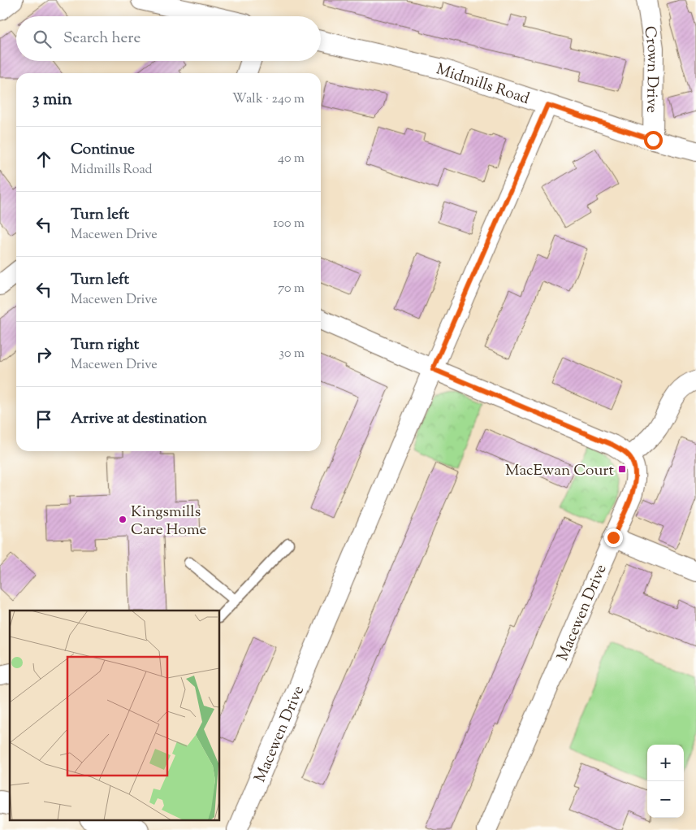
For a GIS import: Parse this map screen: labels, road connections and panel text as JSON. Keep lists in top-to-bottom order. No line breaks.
{"streets":{"street":["Crown Drive","Midmills Road","Macewen Drive"]},"crossings":[["Crown Drive","Midmills Road"],["Midmills Road","Macewen Drive"]],"places":{"transit":["MacEwan Court"],"other":["Kingsmills Care Home"]},"page":{"search":"Search here","heading":["3 min","Walk · 240 m"],"list":[["Continue","Midmills Road","40 m"],["Turn left","Macewen Drive","100 m"],["Turn left","Macewen Drive","70 m"],["Turn right","Macewen Drive","30 m"],"Arrive at destination"],"map_buttons":["+","−"]}}
